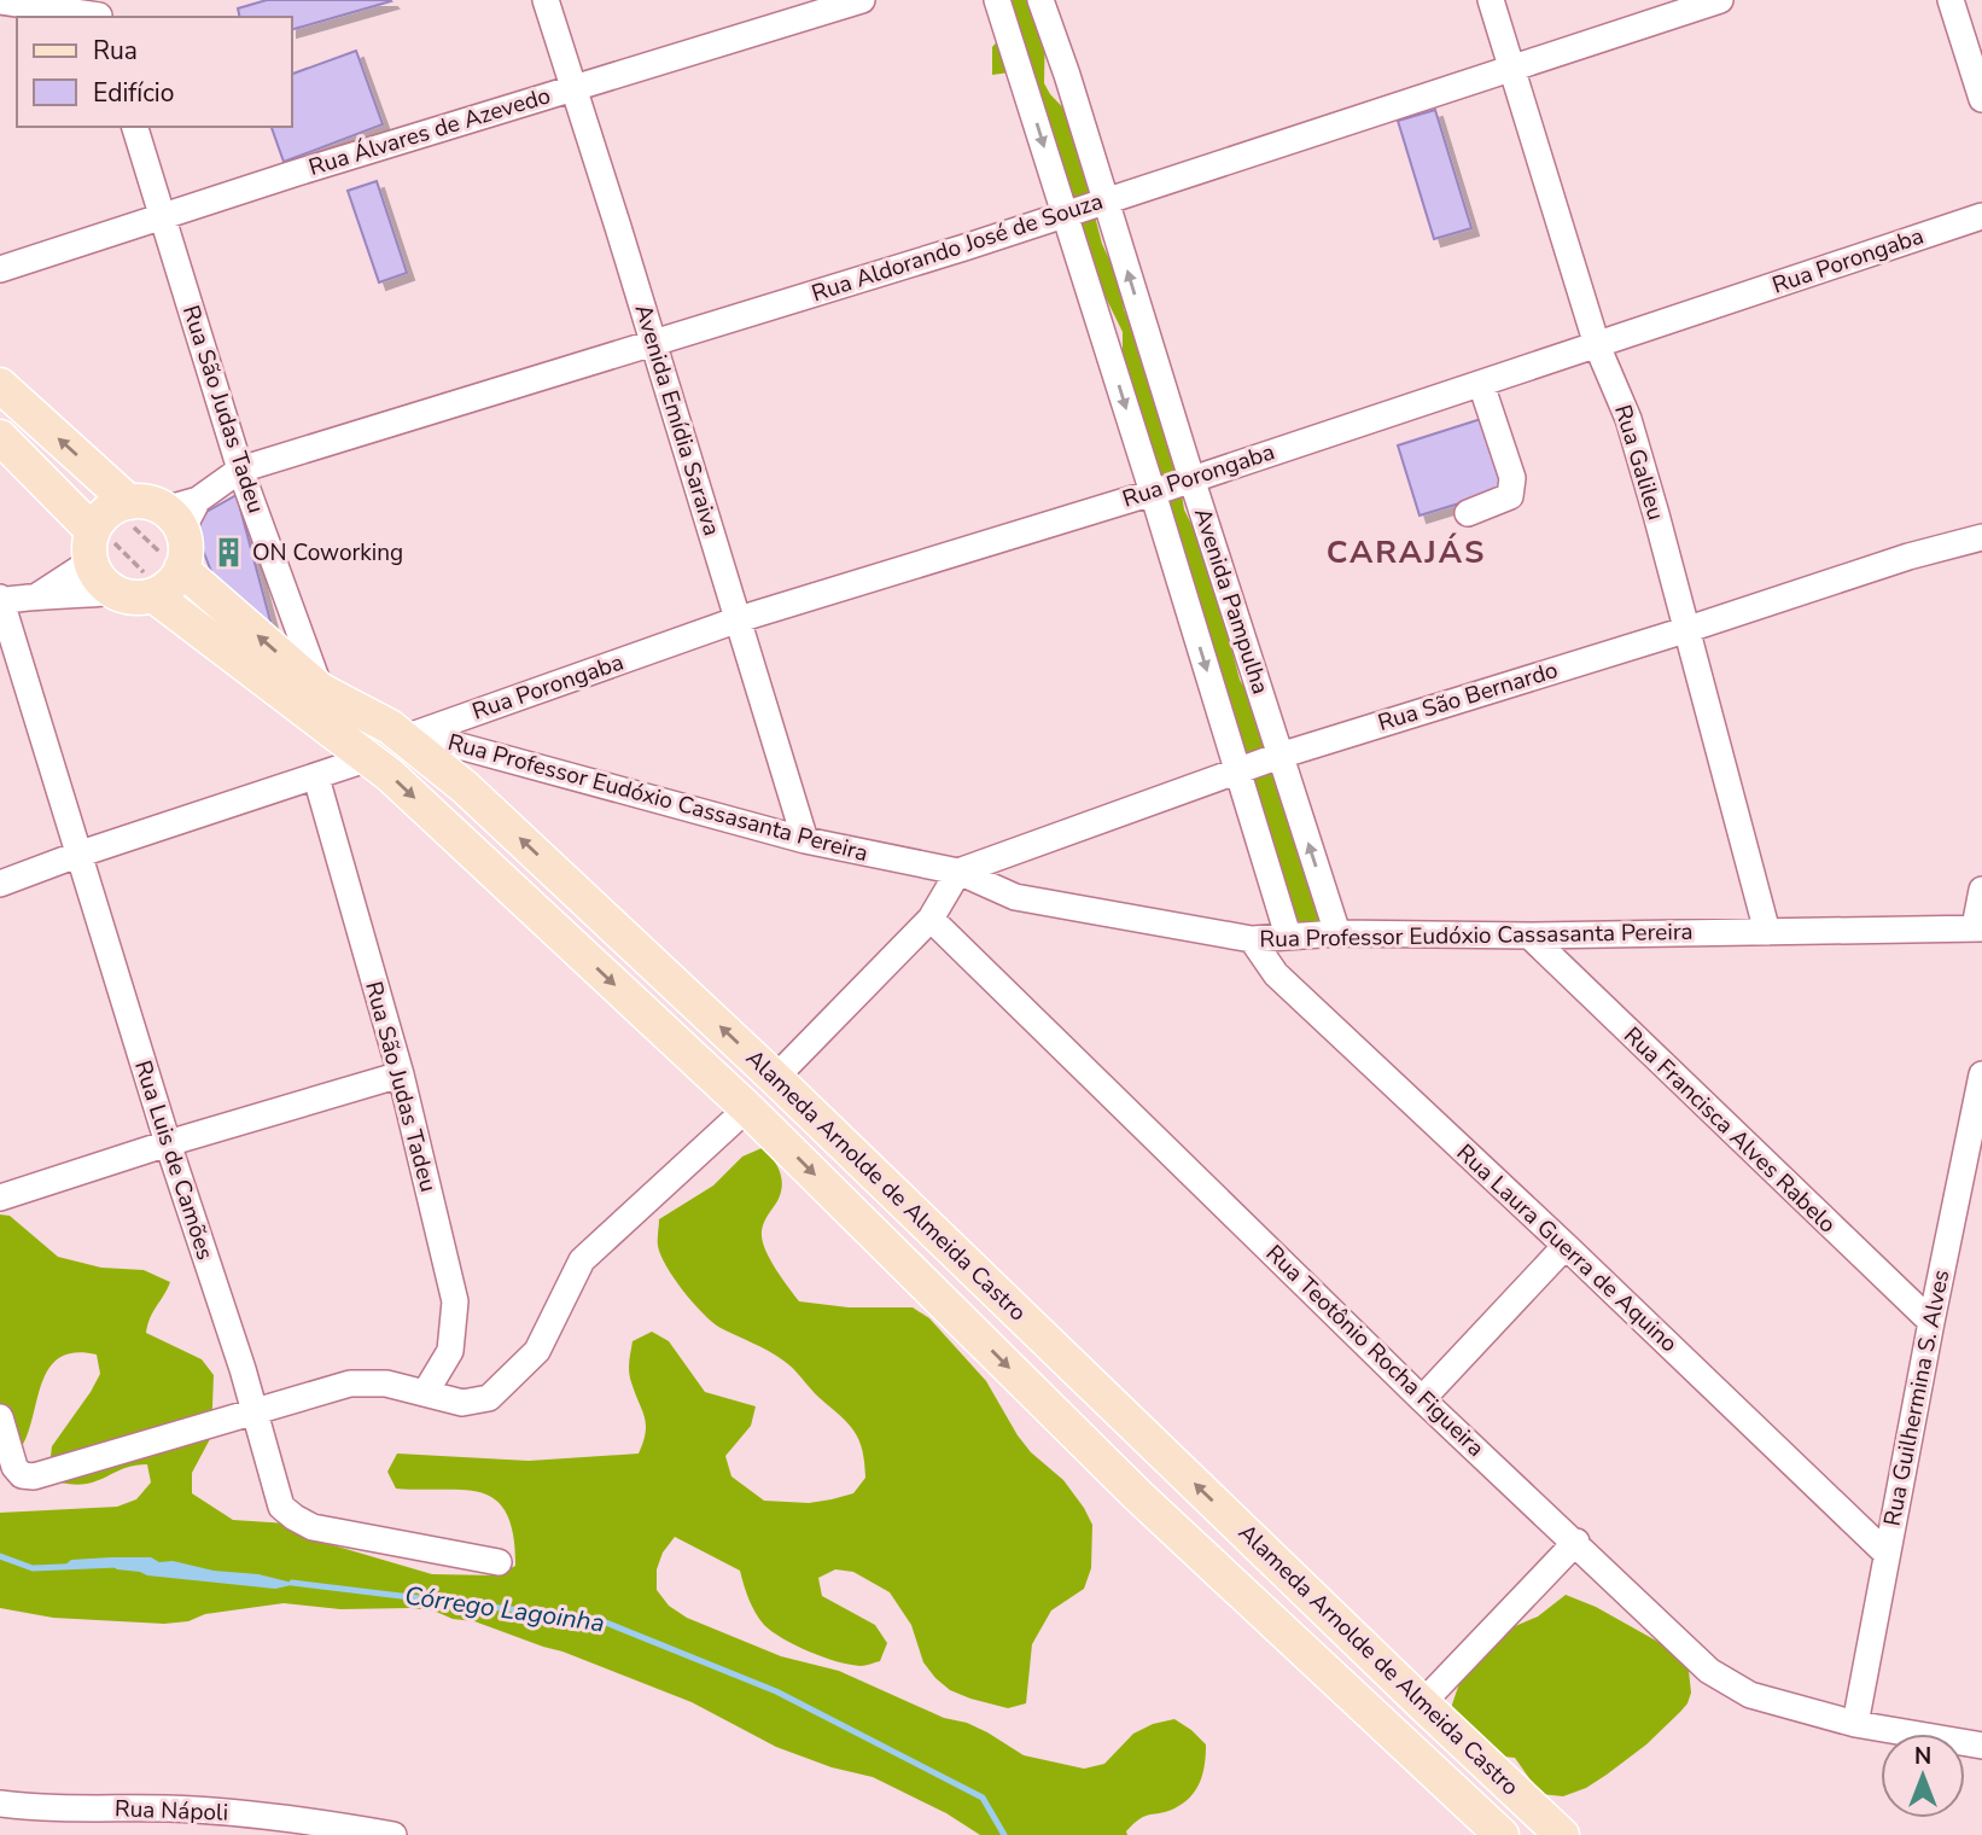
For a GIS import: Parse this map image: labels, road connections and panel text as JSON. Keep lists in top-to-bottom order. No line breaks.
{"streets":{"main road":["Alameda Arnolde de Almeida Castro"],"street":["Rua Álvares de Azevedo","Rua Aldorando José de Souza","Rua Porongaba","Rua São Judas Tadeu","Avenida Emídia Saraiva","Rua Galileu","Avenida Pampulha","Rua São Bernardo","Rua Professor Eudóxio Cassasanta Pereira","Rua Francisca Alves Rabelo","Rua Luis de Camões","Rua Laura Guerra de Aquino","Rua Teotônio Rocha Figueira","Rua Guilhermina S. Alves","Rua Nápoli"]},"crossings":[["Rua Álvares de Azevedo","Rua São Judas Tadeu"],["Rua Álvares de Azevedo","Avenida Emídia Saraiva"],["Rua Aldorando José de Souza","Rua São Judas Tadeu"],["Rua Aldorando José de Souza","Avenida Emídia Saraiva"],["Rua Aldorando José de Souza","Rua Galileu"],["Rua Aldorando José de Souza","Avenida Pampulha"],["Rua Aldorando José de Souza","Alameda Arnolde de Almeida Castro"],["Rua Porongaba","Avenida Emídia Saraiva"],["Rua Porongaba","Rua Galileu"],["Rua Porongaba","Avenida Pampulha"],["Rua Porongaba","Rua Professor Eudóxio Cassasanta Pereira"],["Rua Porongaba","Alameda Arnolde de Almeida Castro"],["Rua São Judas Tadeu","Alameda Arnolde de Almeida Castro"],["Avenida Emídia Saraiva","Rua Professor Eudóxio Cassasanta Pereira"],["Rua Galileu","Rua São Bernardo"],["Rua Galileu","Rua Professor Eudóxio Cassasanta Pereira"],["Avenida Pampulha","Rua São Bernardo"],["Avenida Pampulha","Rua Professor Eudóxio Cassasanta Pereira"],["Rua São Bernardo","Rua Professor Eudóxio Cassasanta Pereira"],["Rua Professor Eudóxio Cassasanta Pereira","Rua Francisca Alves Rabelo"],["Rua Professor Eudóxio Cassasanta Pereira","Alameda Arnolde de Almeida Castro"],["Rua Professor Eudóxio Cassasanta Pereira","Rua Laura Guerra de Aquino"],["Rua Francisca Alves Rabelo","Rua Guilhermina S. Alves"],["Rua Laura Guerra de Aquino","Rua Guilhermina S. Alves"],["Rua Teotônio Rocha Figueira","Rua Guilhermina S. Alves"]],"districts":["CARAJÁS"],"water":["Córrego Lagoinha"],"places":{"building":["ON Coworking"]},"legend":["Rua","Edifício"],"north":"top"}
